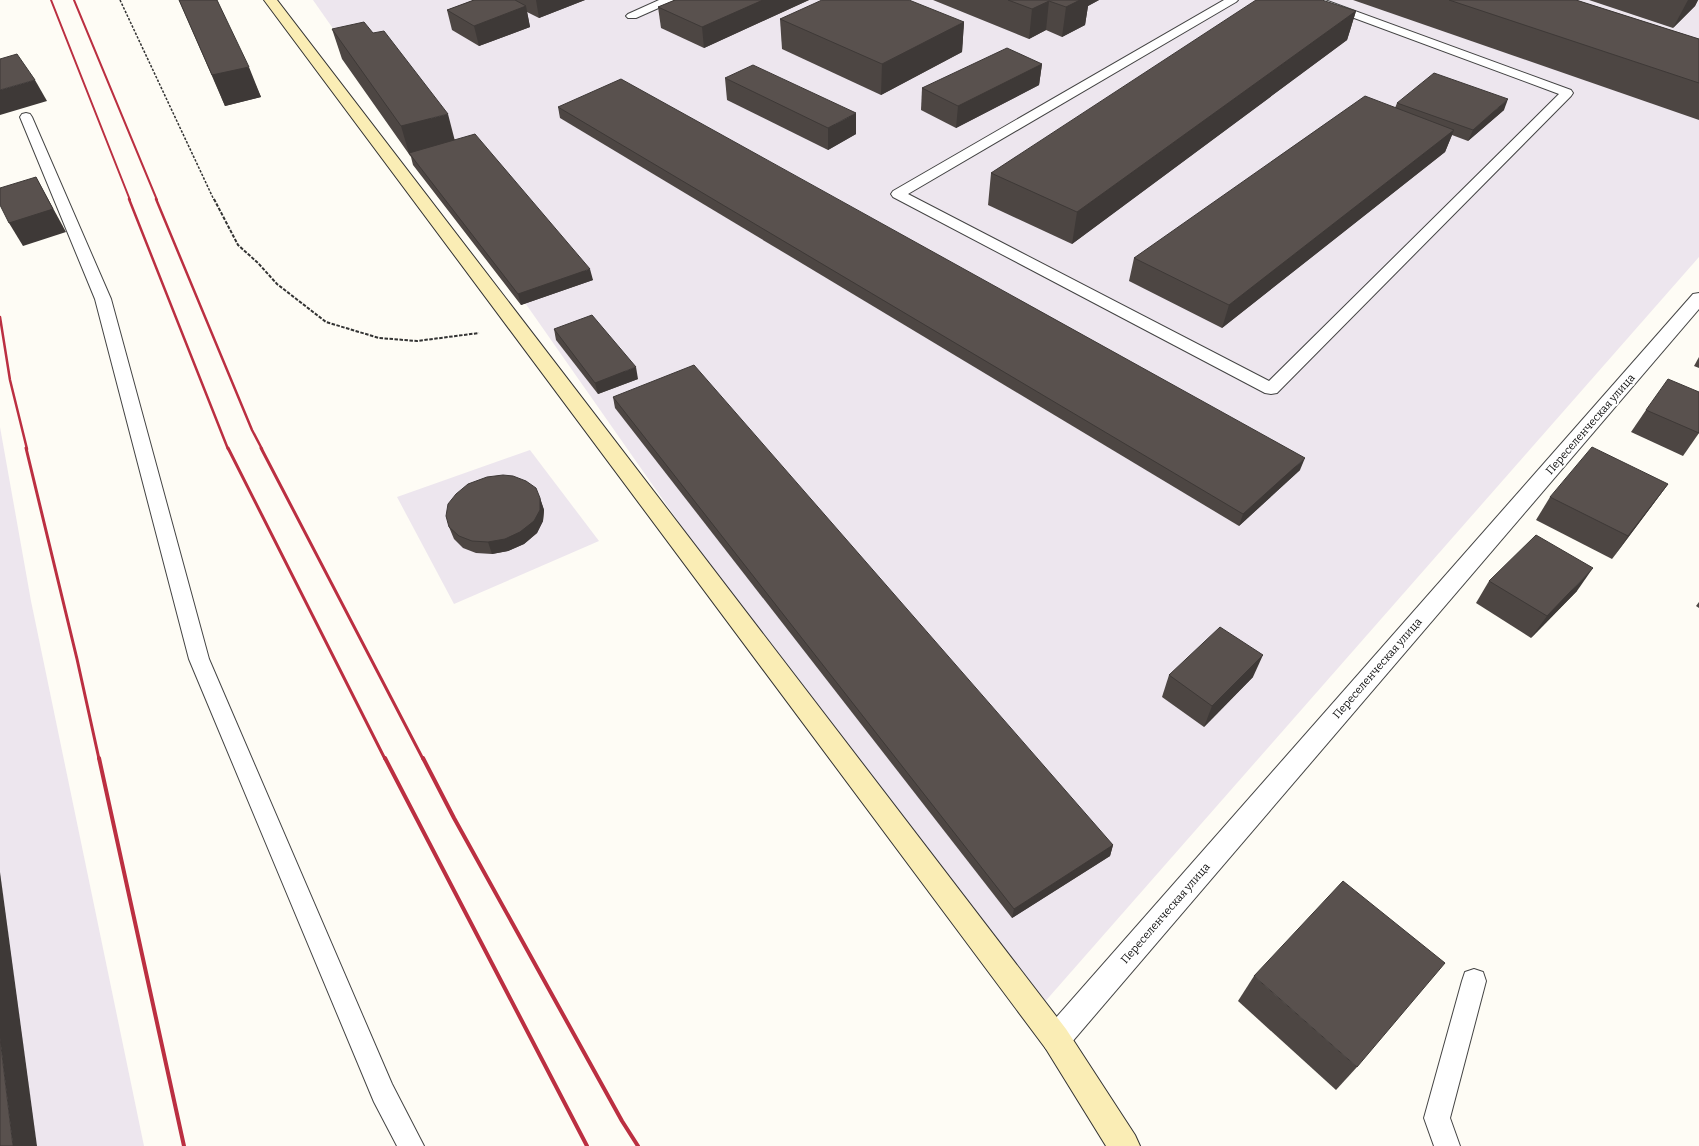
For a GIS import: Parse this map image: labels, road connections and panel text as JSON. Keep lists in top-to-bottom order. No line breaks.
{"streets":{"street":["Переселенческая улица"]}}
